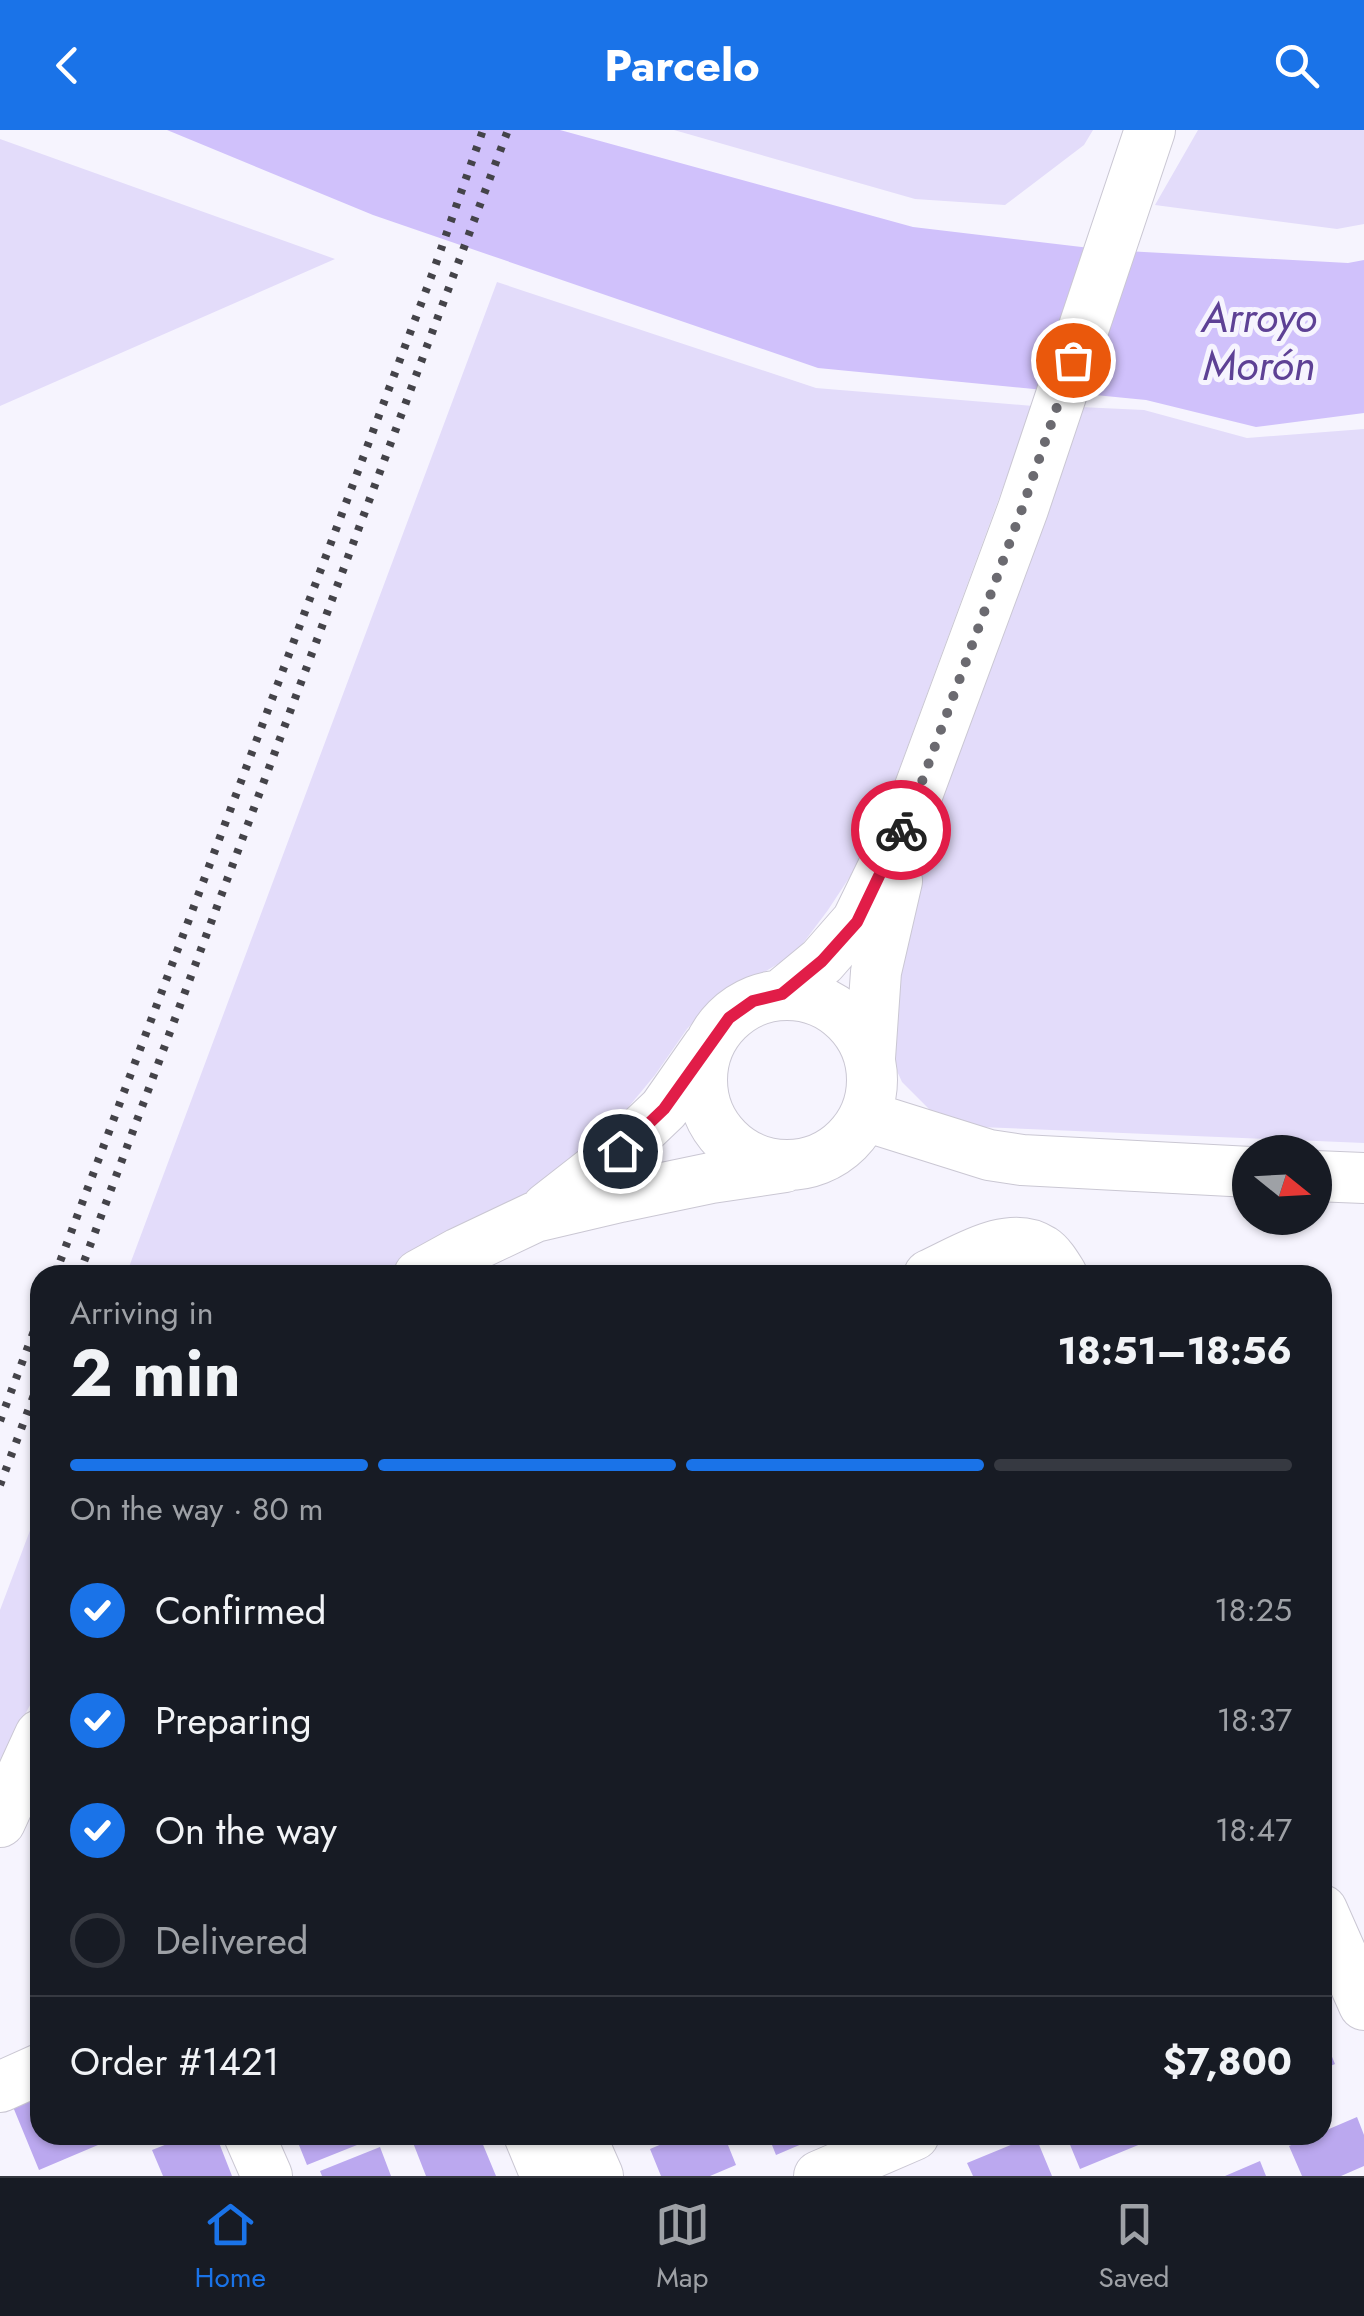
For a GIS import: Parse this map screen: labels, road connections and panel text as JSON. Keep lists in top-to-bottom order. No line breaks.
{"water":["Arroyo Morón"],"north":"right","page":{"header":"Parcelo","heading":["2 min","Arriving in","18:51–18:56"],"panel":["Order #1421","$7,800"],"bar":"On the way · 80 m","list":[["Confirmed","18:25"],["Preparing","18:37"],["On the way","18:47"],"Delivered"],"tabs":["Home","Map","Saved"]}}
